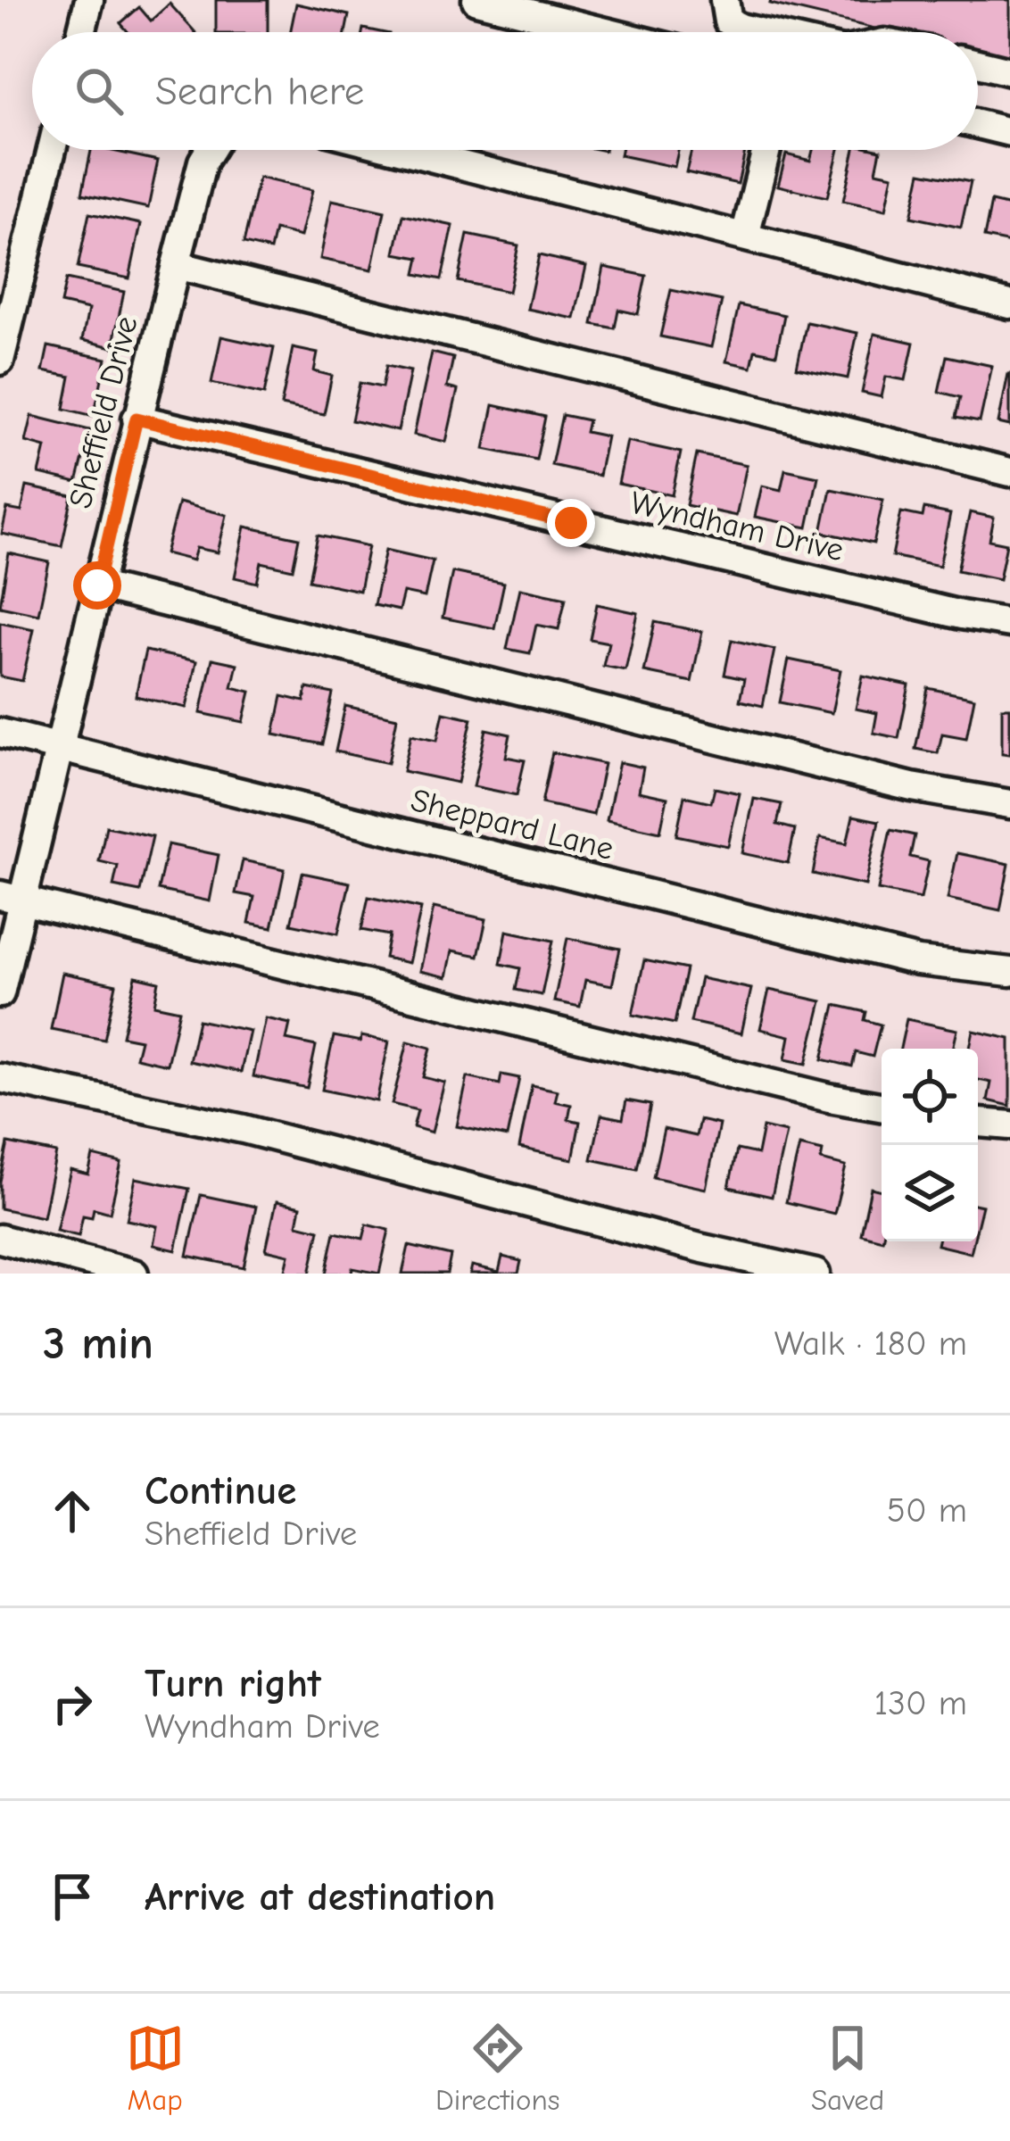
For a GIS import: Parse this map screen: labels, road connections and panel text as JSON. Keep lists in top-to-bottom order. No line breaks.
{"streets":{"street":["Sheffield Drive","Wyndham Drive","Sheppard Lane"]},"crossings":[["Sheffield Drive","Wyndham Drive"],["Sheffield Drive","Sheppard Lane"]],"page":{"search":"Search here","heading":["3 min","Walk · 180 m"],"list":[["Continue","Sheffield Drive","50 m"],["Turn right","Wyndham Drive","130 m"],"Arrive at destination"],"nav":["Map","Directions","Saved"]}}
